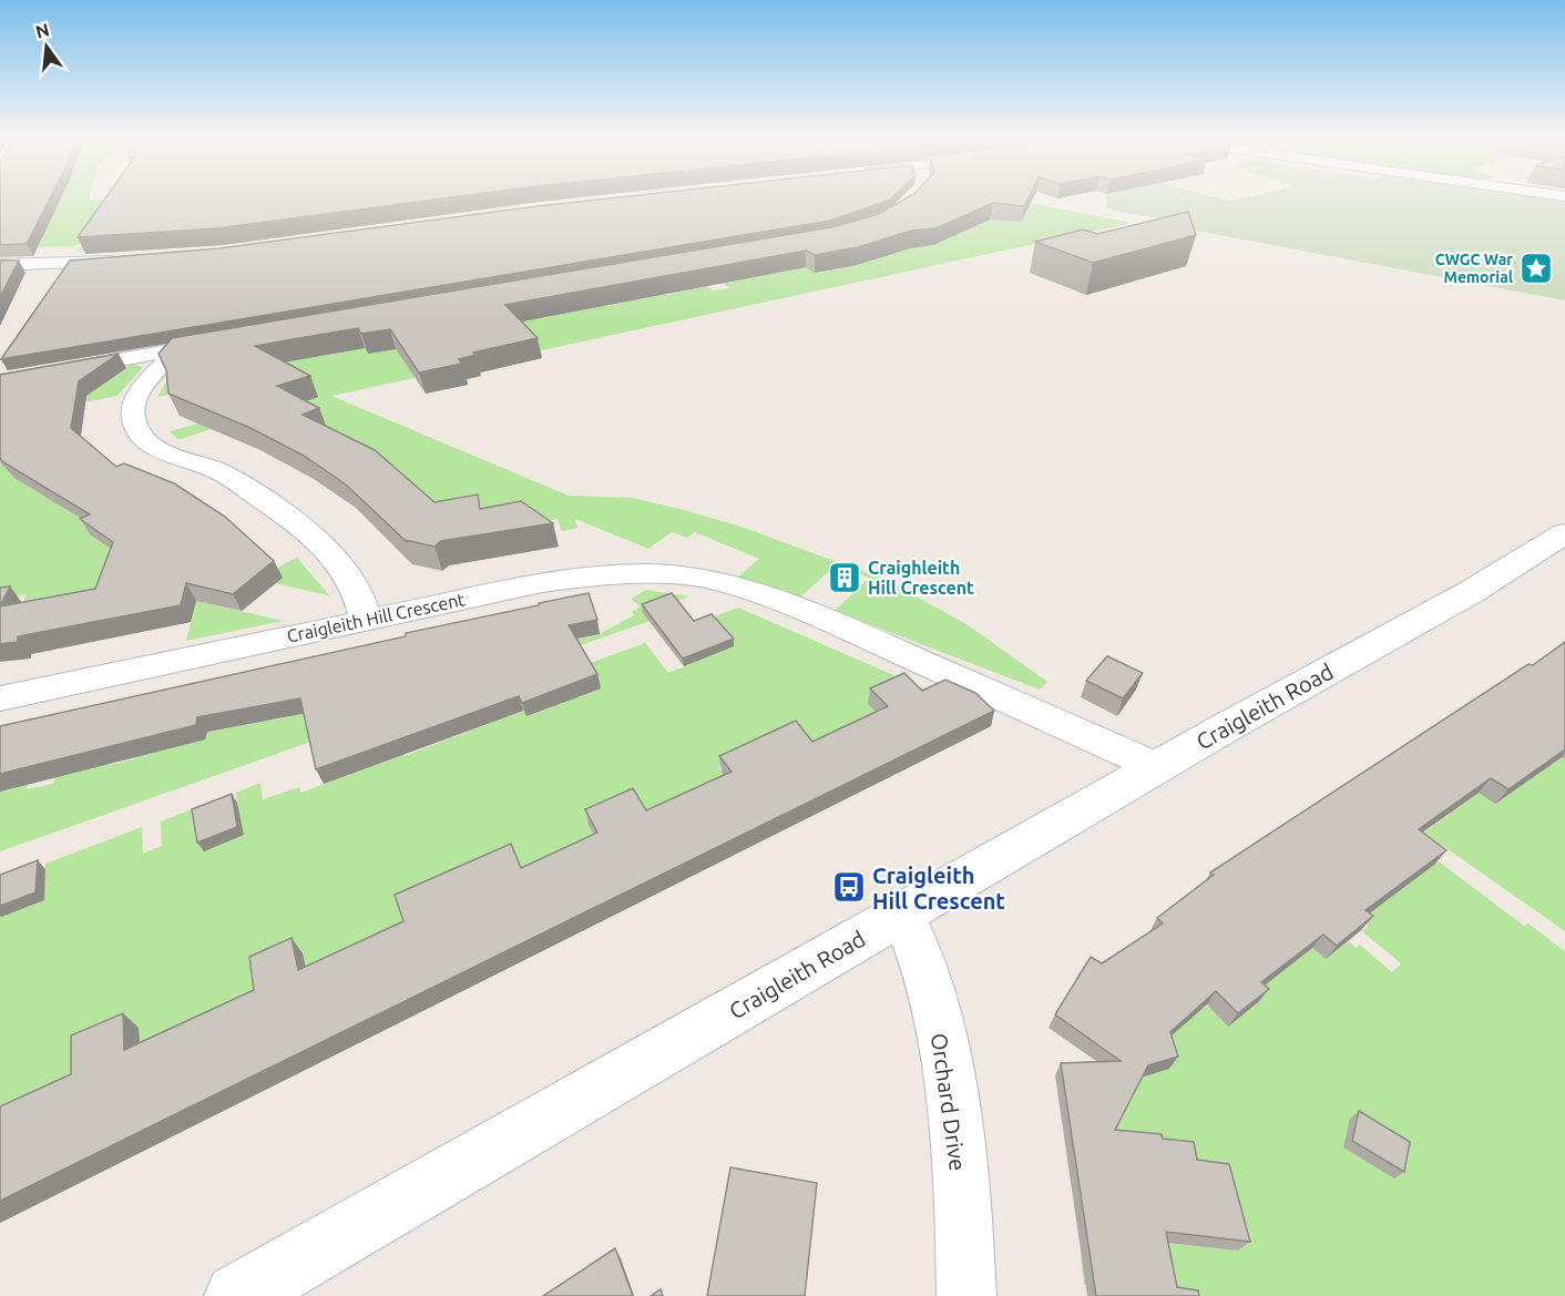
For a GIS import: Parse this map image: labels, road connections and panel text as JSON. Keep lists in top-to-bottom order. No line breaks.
{"streets":{"main road":["Craigleith Road"],"street":["Craigleith Hill Crescent","Orchard Drive"]},"crossings":[["Craigleith Hill Crescent","Craigleith Road"],["Craigleith Road","Orchard Drive"]],"places":{"place":["CWGC War Memorial"],"building":["Craighleith Hill Crescent"],"bus stop":["Craigleith Hill Crescent"]},"north":"top"}
